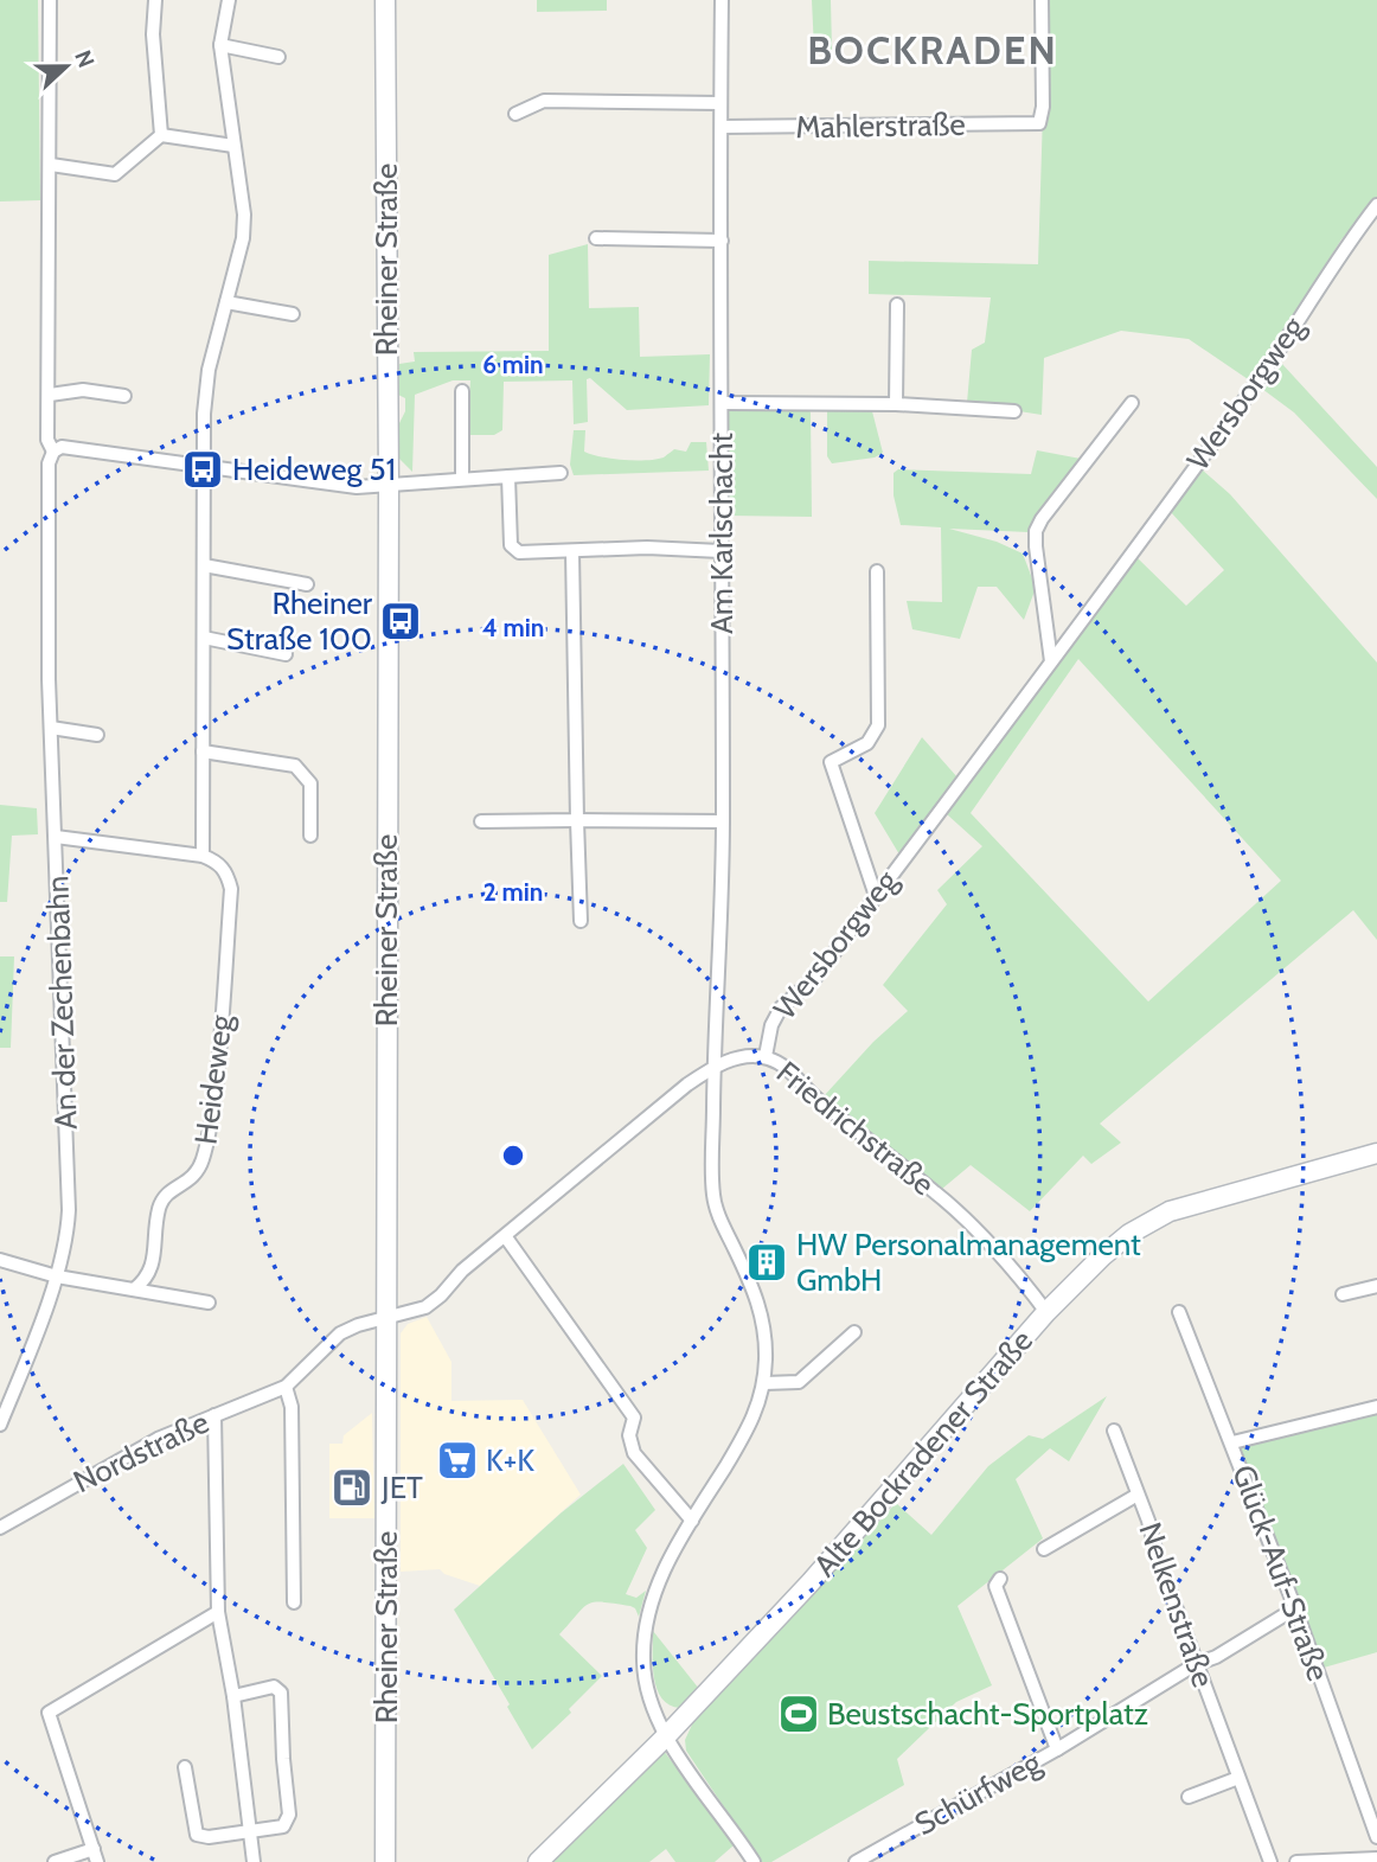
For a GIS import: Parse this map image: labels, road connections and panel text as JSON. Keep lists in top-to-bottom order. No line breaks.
{"streets":{"main road":["Rheiner Straße","Alte Bockradener Straße"],"street":["Mahlerstraße","Wersborgweg","Am Karlschacht","An der Zechenbahn","Heideweg","Friedrichstraße","Nordstraße","Glück-Auf-Straße","Nelkenstraße","Schürfweg"]},"crossings":[["Mahlerstraße","Am Karlschacht"],["Rheiner Straße","Wersborgweg"],["Rheiner Straße","Nordstraße"],["Wersborgweg","Am Karlschacht"],["Wersborgweg","Friedrichstraße"],["Wersborgweg","Nordstraße"],["Am Karlschacht","Alte Bockradener Straße"],["Friedrichstraße","Alte Bockradener Straße"],["Glück-Auf-Straße","Schürfweg"],["Nelkenstraße","Schürfweg"]],"districts":["BOCKRADEN"],"places":{"bus stop":["Heideweg 51","Rheiner Straße 100"],"building":["HW Personalmanagement GmbH"],"supermarket":["K+K"],"fuel station":["JET"],"sports":["Beustschacht-Sportplatz"]},"north":"right","rings":["6 min","4 min","2 min"]}
